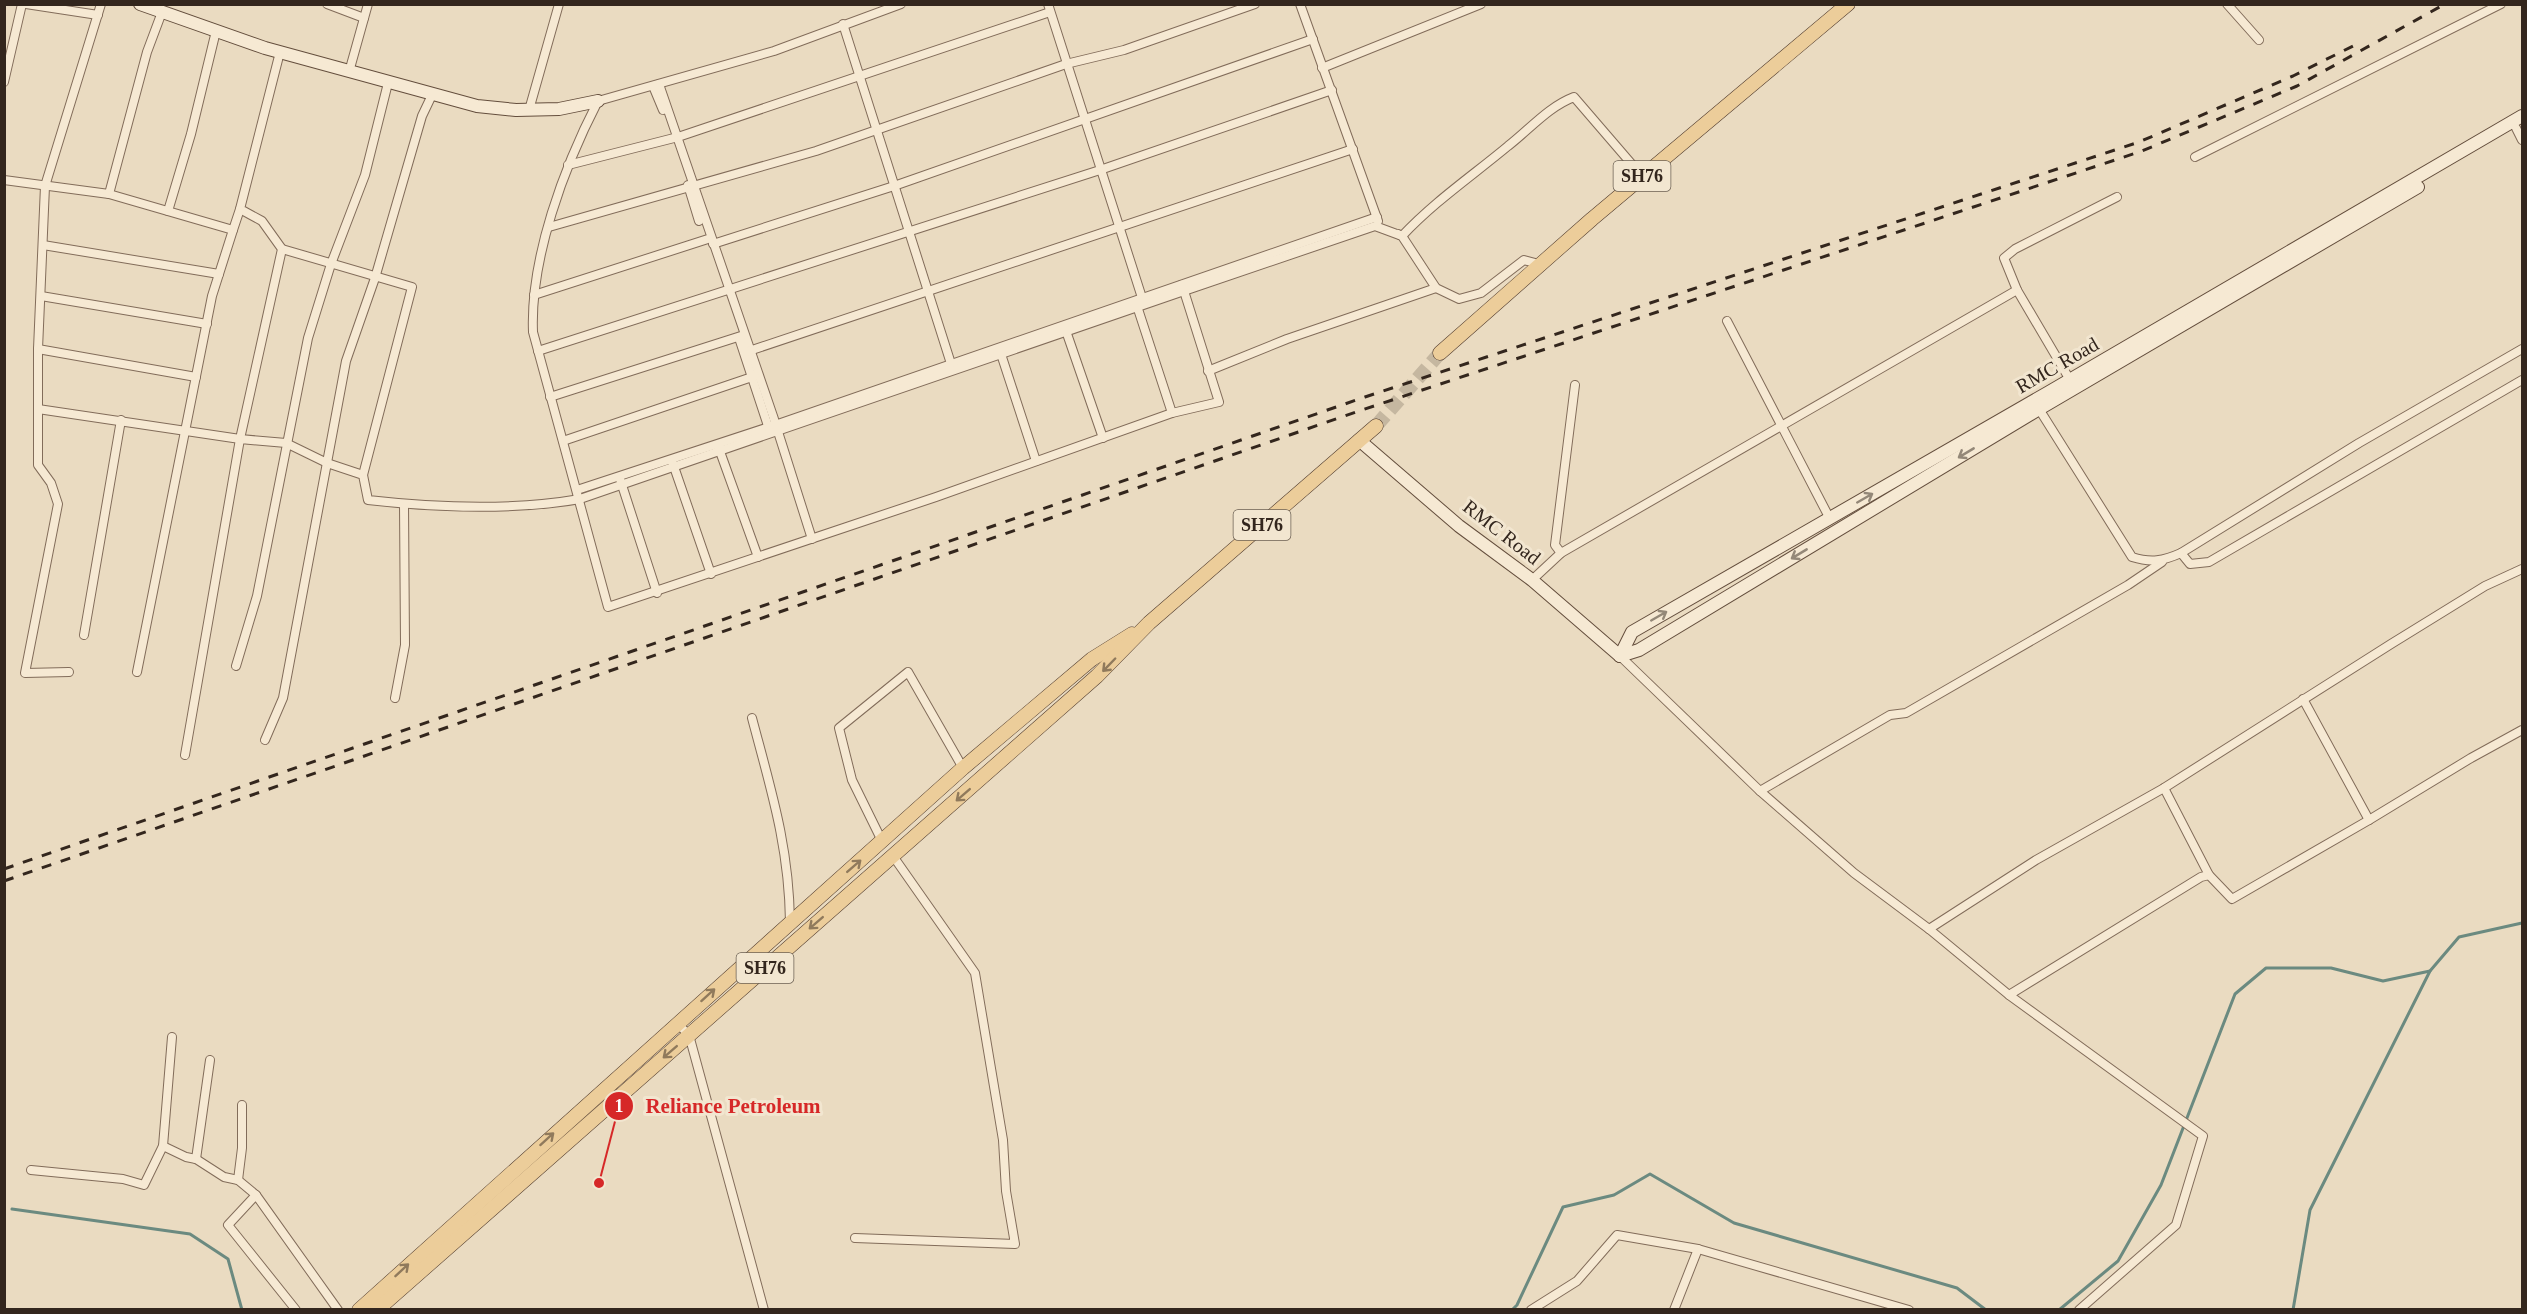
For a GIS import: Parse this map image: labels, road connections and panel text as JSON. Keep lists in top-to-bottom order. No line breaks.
{"streets":{"main road":["SH76"],"street":["RMC Road"]},"crossings":[["SH76","RMC Road"]],"places":["Reliance Petroleum"]}
